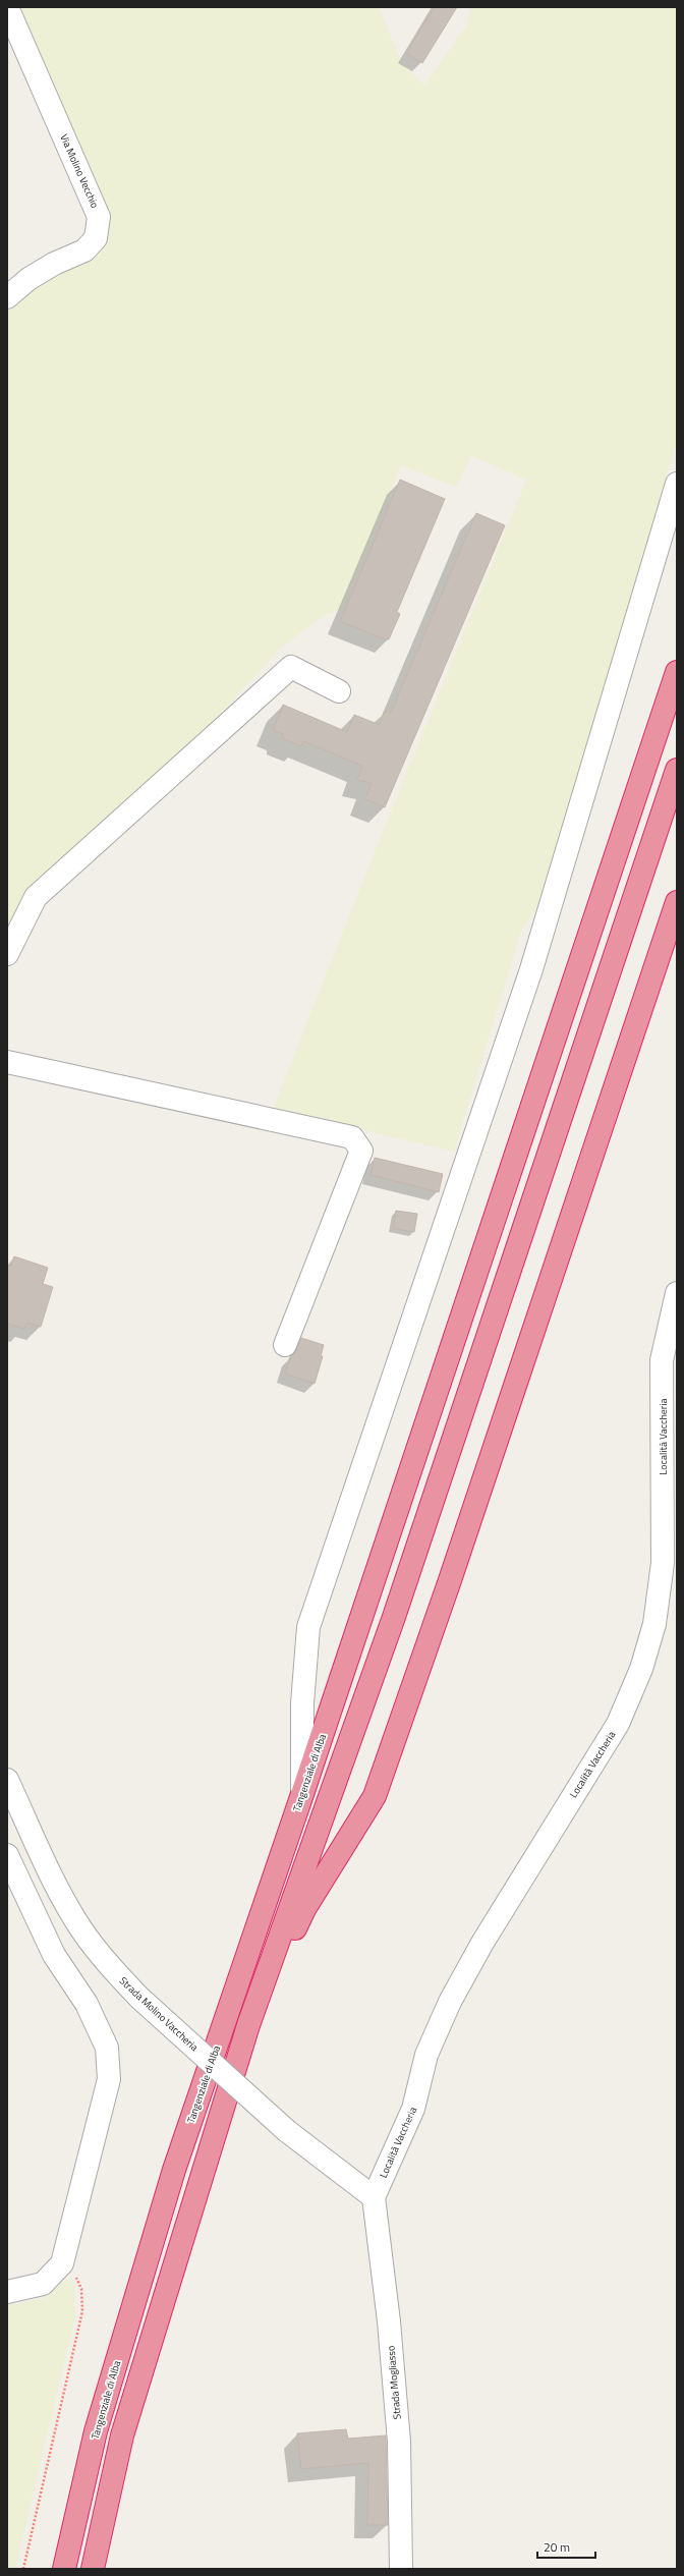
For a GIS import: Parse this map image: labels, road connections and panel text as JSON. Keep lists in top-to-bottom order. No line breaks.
{"streets":{"highway":["Tangenziale di Alba"],"street":["Via Molino Vecchio","Località Vaccheria","Strada Molino Vaccheria","Strada Mogliasso"]},"crossings":[["Località Vaccheria","Strada Molino Vaccheria"],["Località Vaccheria","Strada Mogliasso"],["Strada Molino Vaccheria","Strada Mogliasso"]],"scale_bar":"20 m"}
